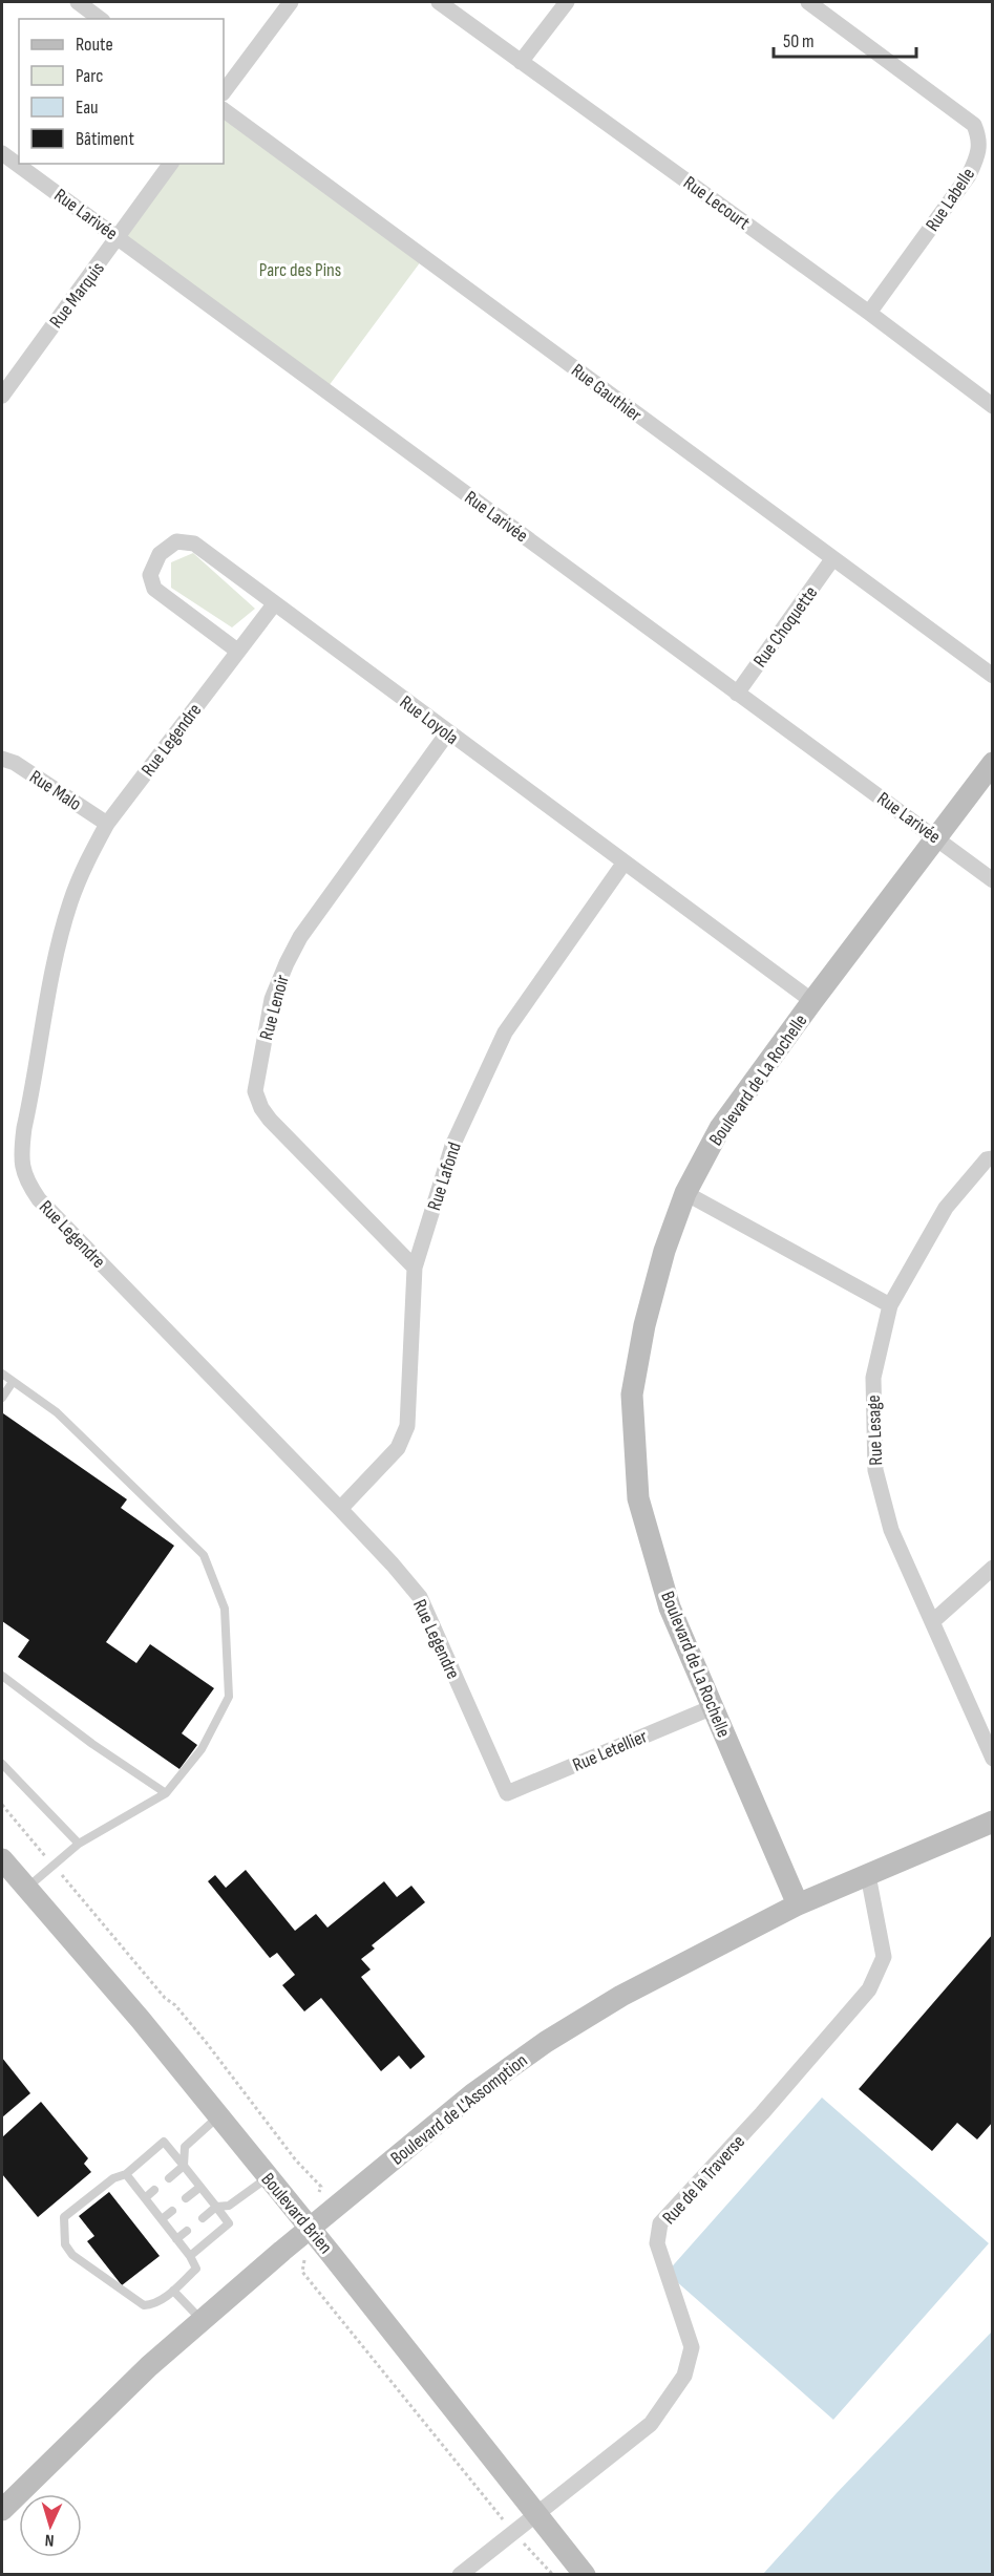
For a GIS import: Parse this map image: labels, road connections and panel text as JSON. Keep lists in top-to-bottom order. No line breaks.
{"streets":{"street":["Rue Labelle","Rue Lecourt","Rue Larivée","Rue Marquis","Rue Gauthier","Rue Choquette","Rue Loyola","Rue Legendre","Rue Malo","Rue Lenoir","Boulevard de La Rochelle","Rue Lafond","Rue Lesage","Rue Letellier","Boulevard de L'Assomption","Rue de la Traverse","Boulevard Brien"]},"crossings":[["Rue Labelle","Rue Lecourt"],["Rue Larivée","Rue Marquis"],["Rue Larivée","Rue Choquette"],["Rue Larivée","Boulevard de La Rochelle"],["Rue Gauthier","Rue Choquette"],["Rue Loyola","Rue Legendre"],["Rue Loyola","Rue Lenoir"],["Rue Loyola","Boulevard de La Rochelle"],["Rue Loyola","Rue Lafond"],["Rue Legendre","Rue Malo"],["Rue Legendre","Rue Lafond"],["Rue Legendre","Rue Letellier"],["Rue Lenoir","Rue Lafond"],["Boulevard de La Rochelle","Rue Letellier"],["Boulevard de La Rochelle","Boulevard de L'Assomption"],["Boulevard de L'Assomption","Rue de la Traverse"],["Boulevard de L'Assomption","Boulevard Brien"],["Rue de la Traverse","Boulevard Brien"]],"parks":["Parc des Pins"],"legend":["Route","Parc","Eau","Bâtiment"],"scale_bar":"50 m","north":"bottom"}
